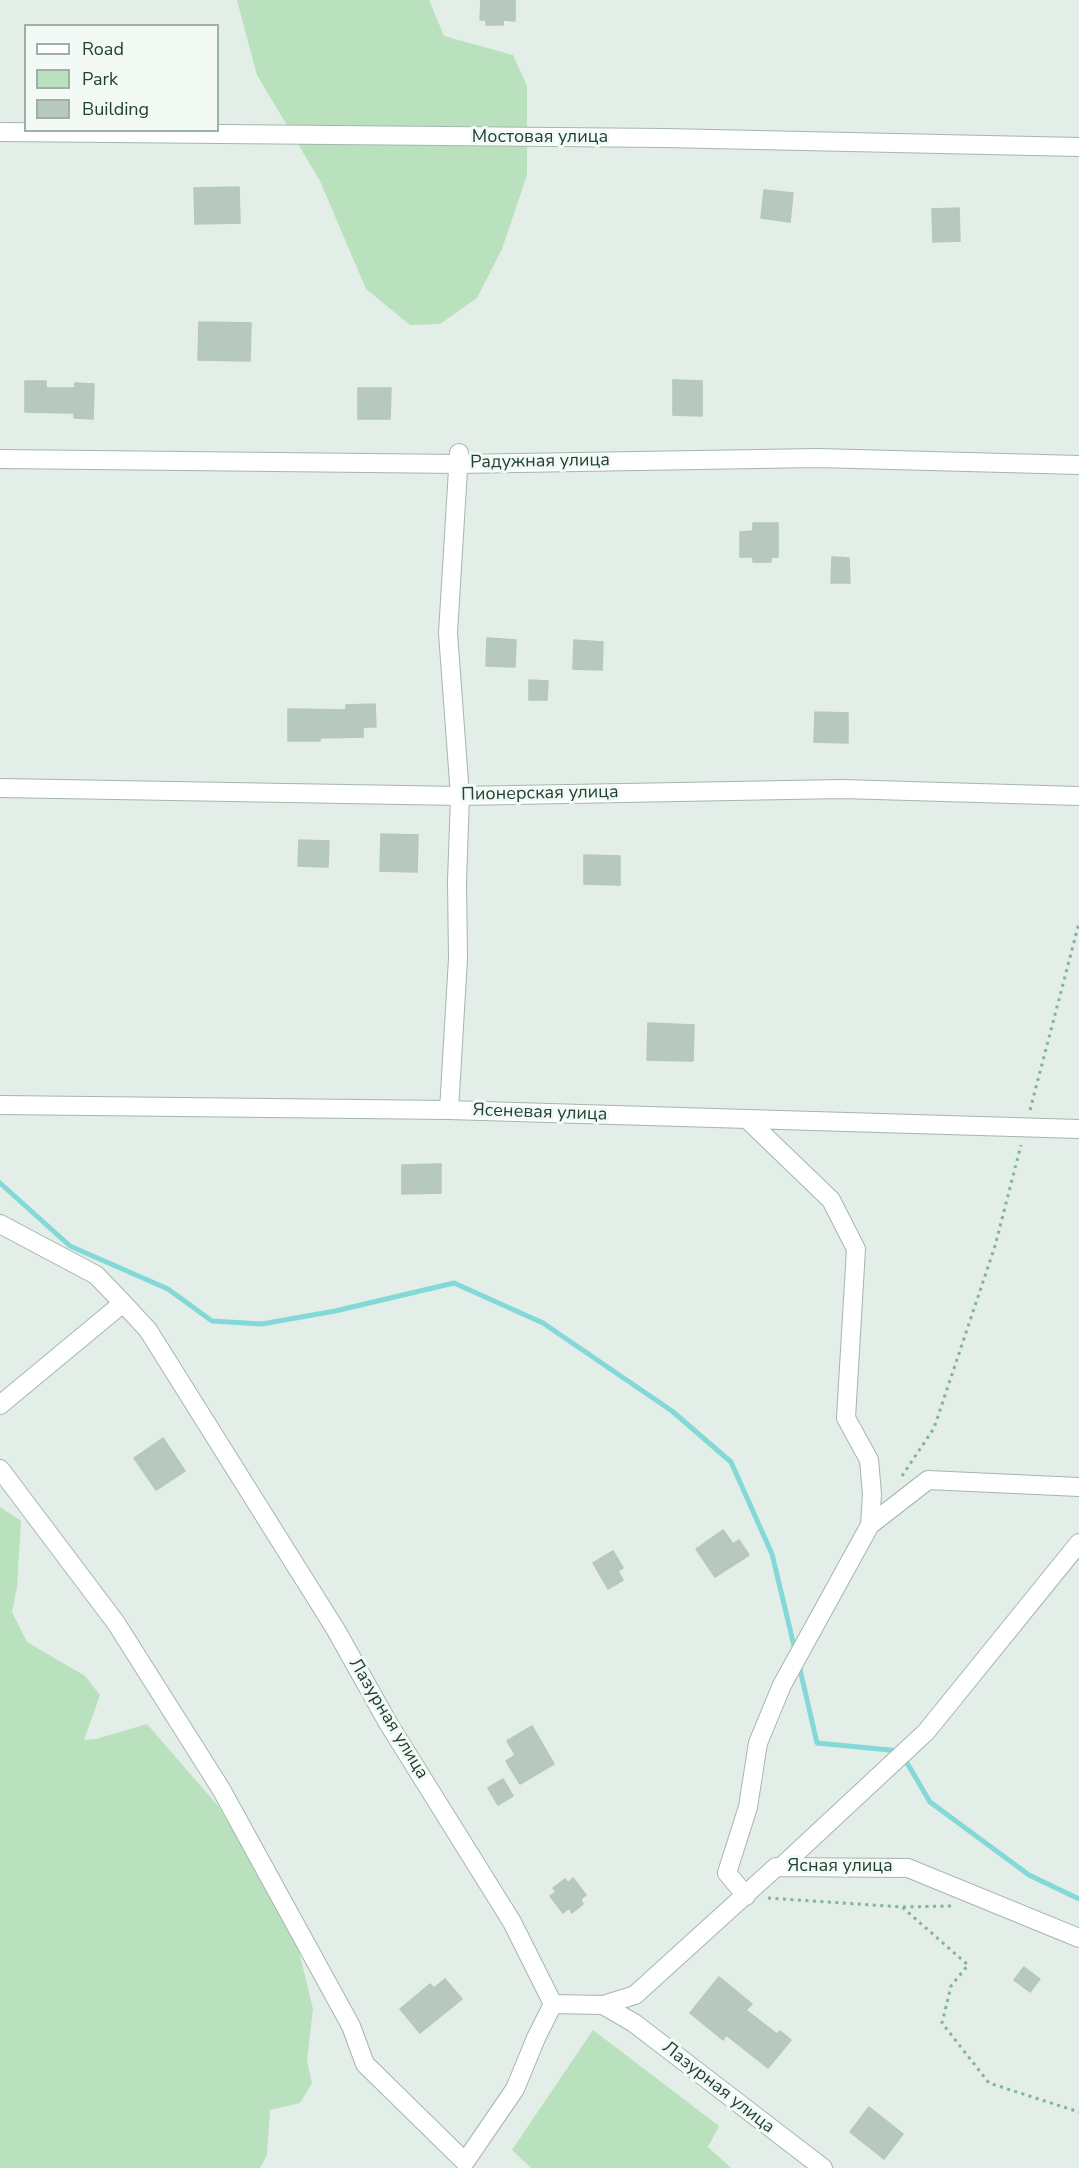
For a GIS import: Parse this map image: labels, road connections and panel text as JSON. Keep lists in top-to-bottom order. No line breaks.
{"streets":{"street":["Мостовая улица","Радужная улица","Пионерская улица","Ясеневая улица","Лазурная улица","Ясная улица"]},"crossings":[["Лазурная улица","Ясная улица"]],"legend":["Road","Park","Building"]}
